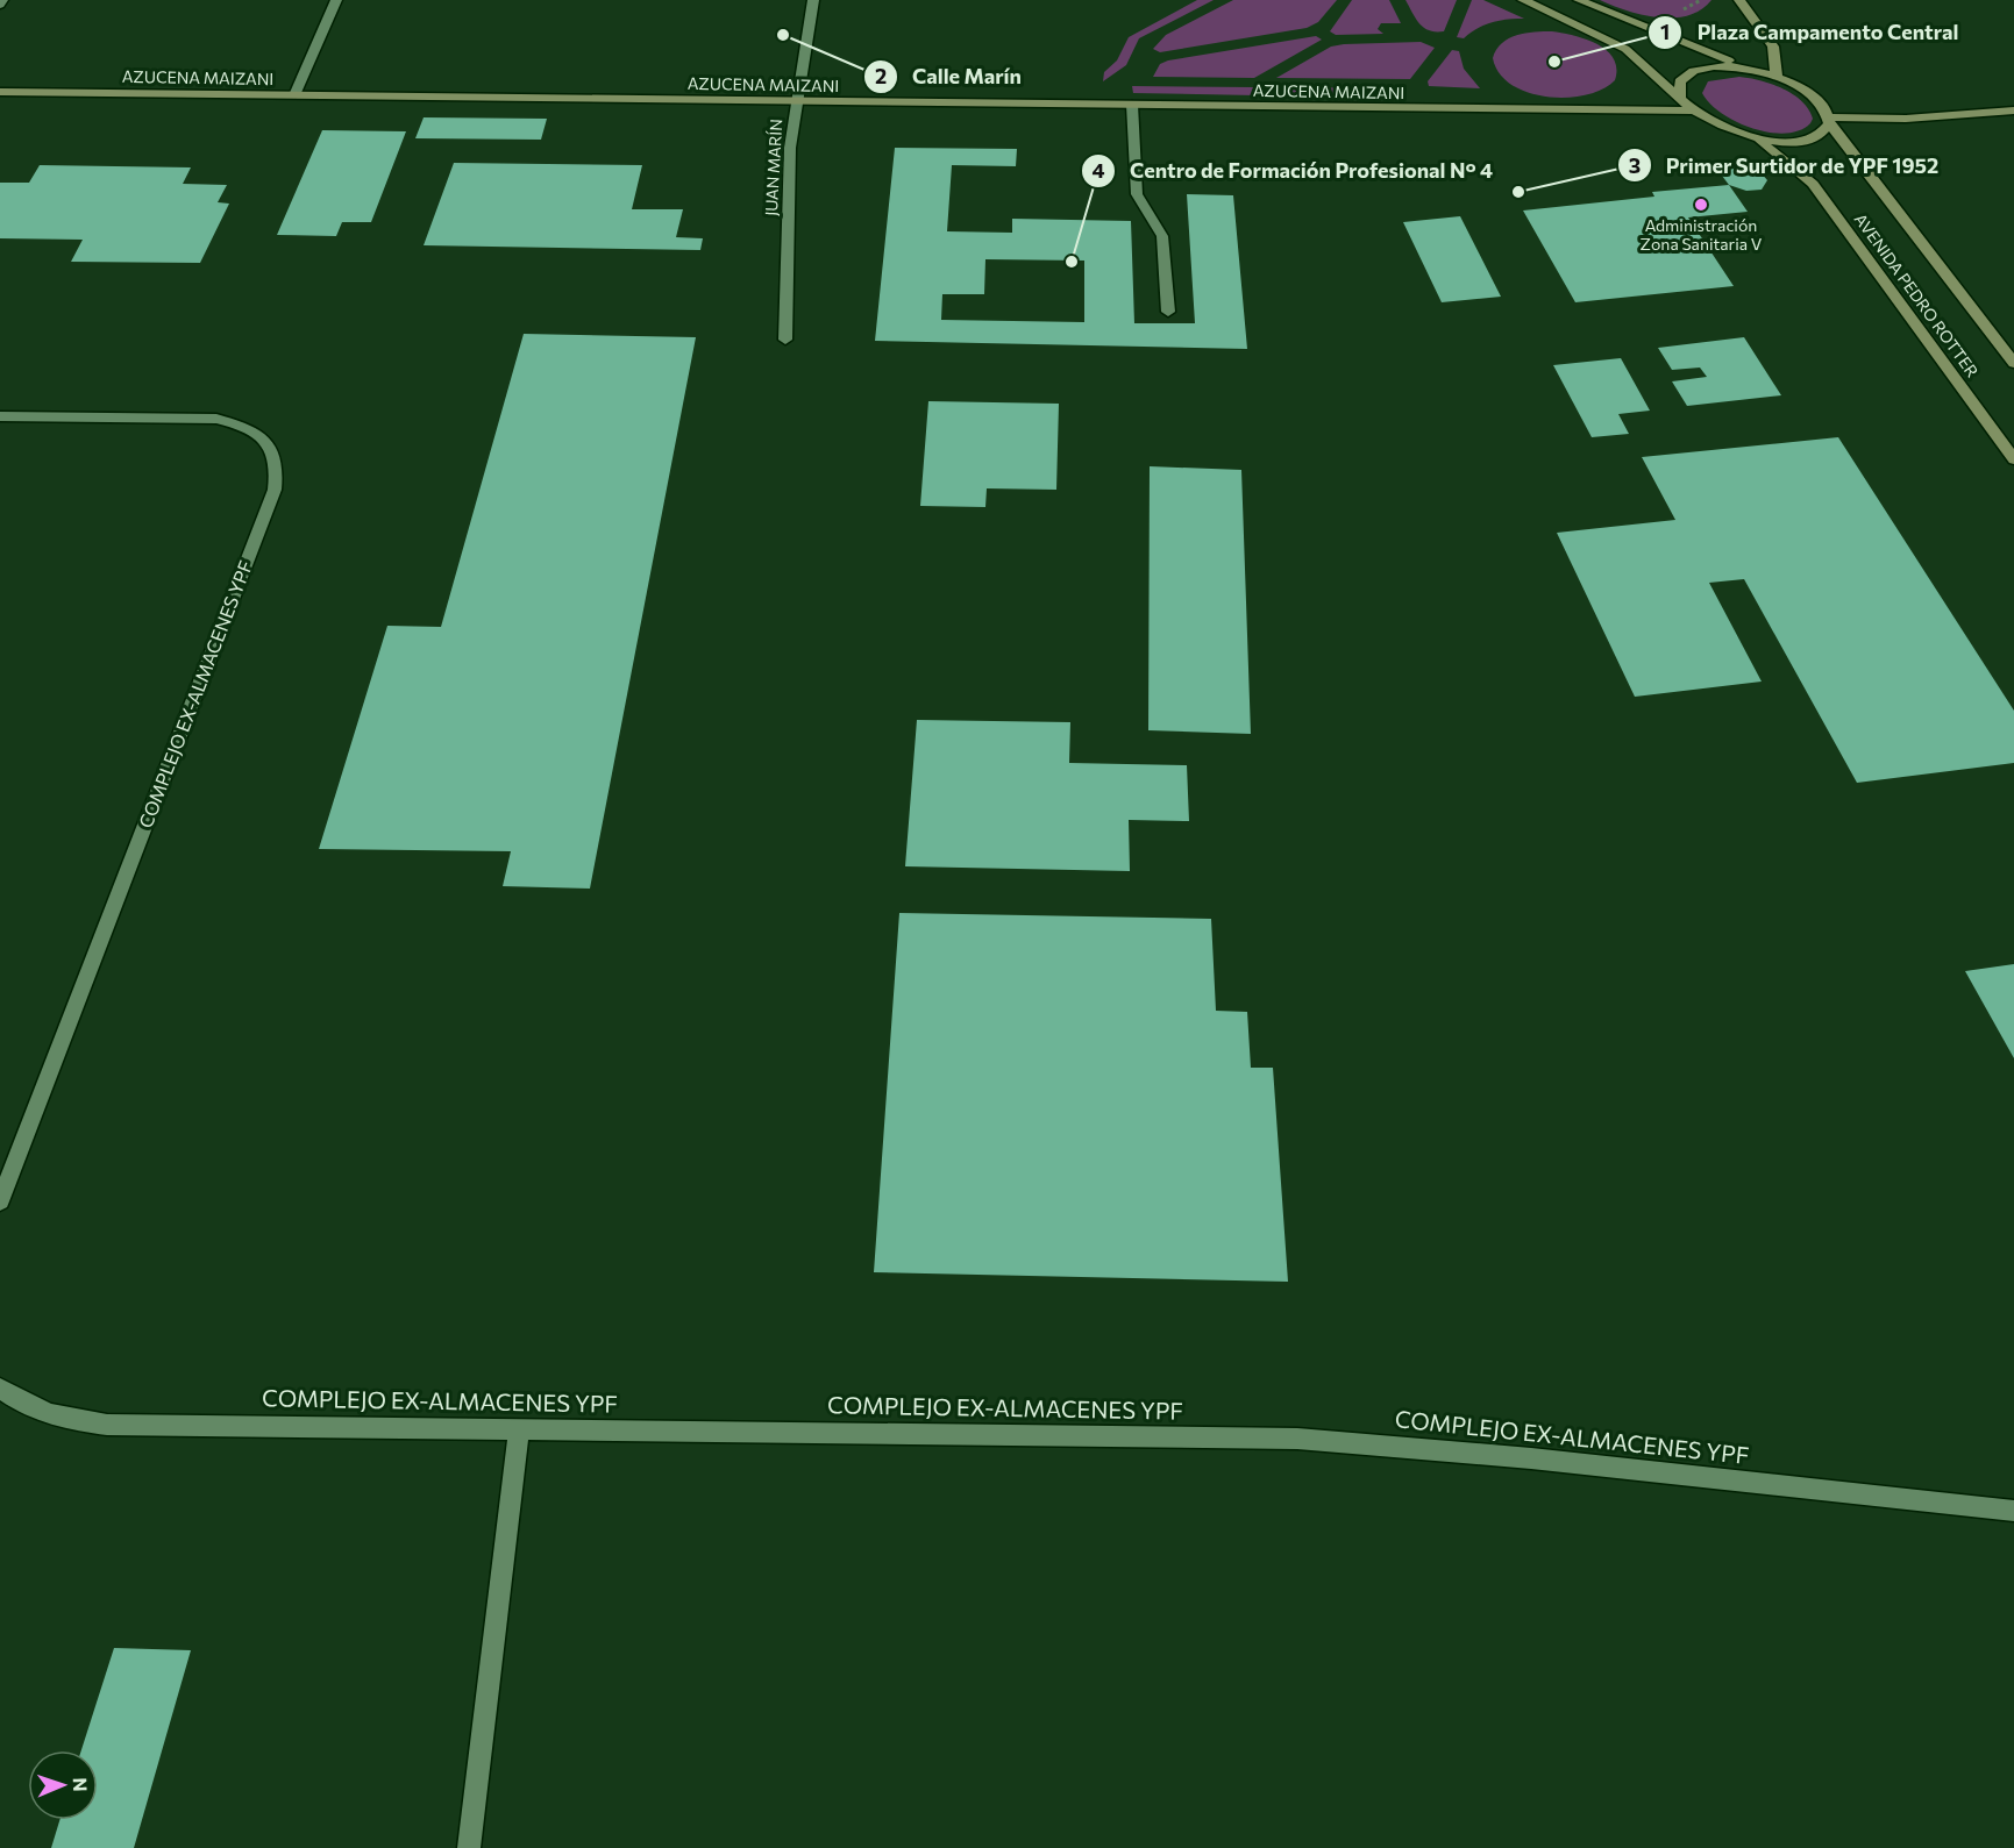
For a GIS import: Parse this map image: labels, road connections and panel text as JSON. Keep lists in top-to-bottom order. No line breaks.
{"streets":{"main road":["AZUCENA MAIZANI","AVENIDA PEDRO ROTTER"],"street":["JUAN MARÍN","COMPLEJO EX-ALMACENES YPF"]},"crossings":[["AZUCENA MAIZANI","JUAN MARÍN"]],"places":["Calle Marín","Plaza Campamento Central","Primer Surtidor de YPF 1952","Administración Zona Sanitaria V","Centro de Formación Profesional N° 4"],"north":"right"}
